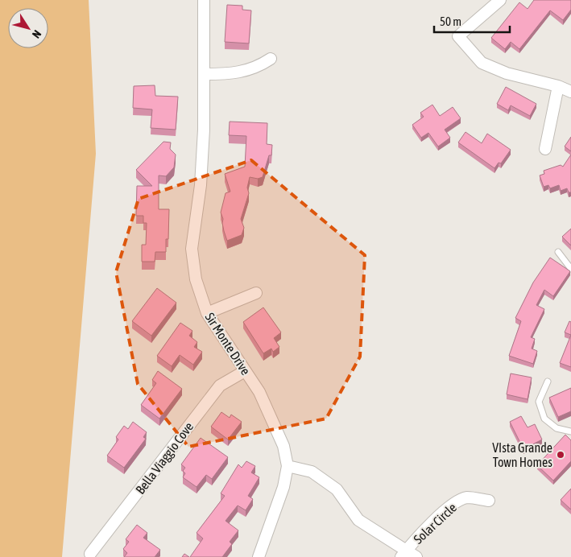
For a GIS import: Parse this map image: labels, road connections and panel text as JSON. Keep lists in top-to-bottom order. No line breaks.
{"streets":{"street":["Sir Monte Drive","Bella Viaggio Cove","Solar Circle"]},"crossings":[["Sir Monte Drive","Bella Viaggio Cove"]],"places":["VIsta Grande Town Homes"],"scale_bar":"50 m","north":"bottom right"}
